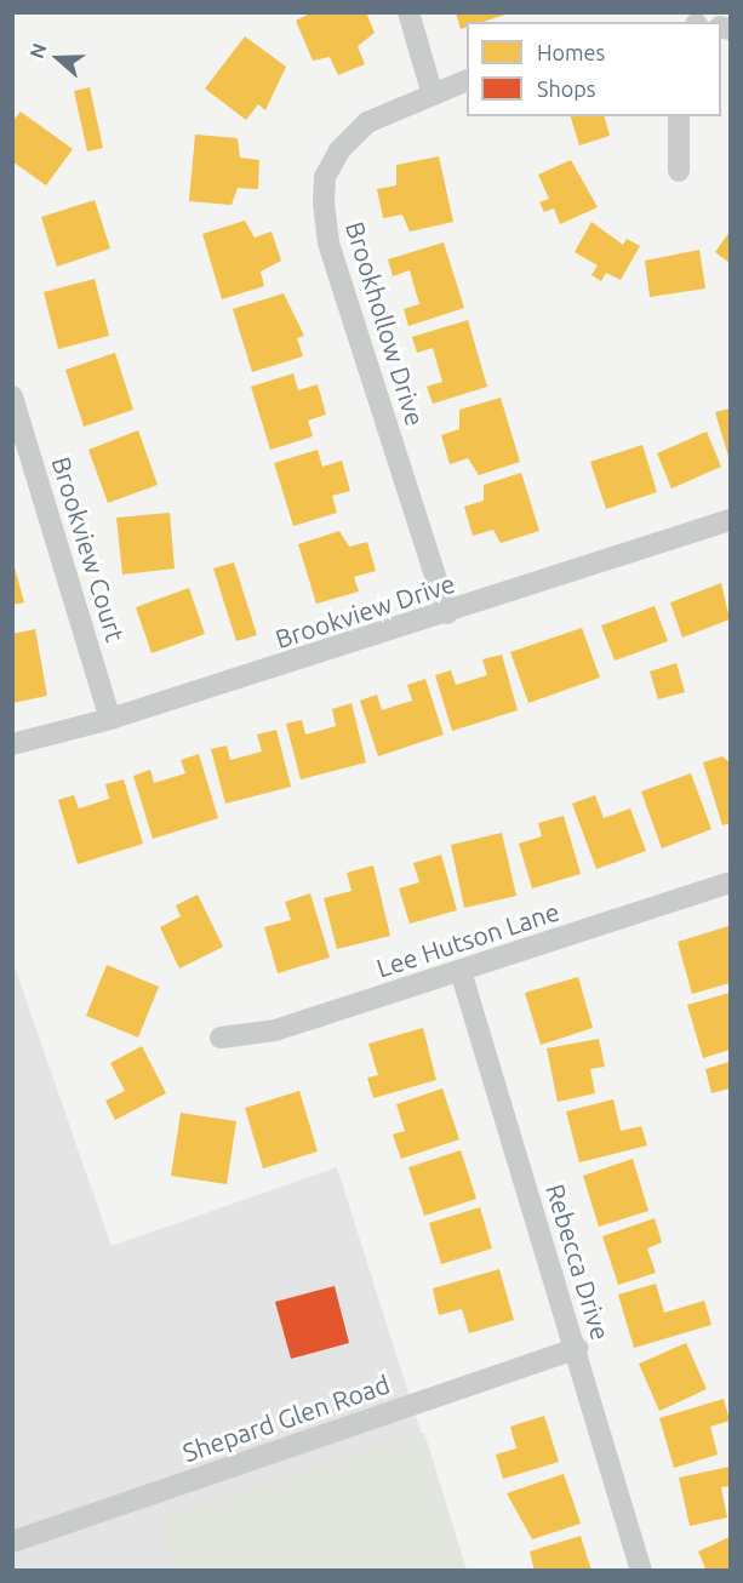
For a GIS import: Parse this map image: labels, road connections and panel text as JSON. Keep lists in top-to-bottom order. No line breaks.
{"streets":{"street":["Brookhollow Drive","Brookview Court","Brookview Drive","Lee Hutson Lane","Rebecca Drive","Shepard Glen Road"]},"crossings":[["Brookhollow Drive","Brookview Drive"],["Brookview Court","Brookview Drive"],["Lee Hutson Lane","Rebecca Drive"],["Rebecca Drive","Shepard Glen Road"]],"legend":["Homes","Shops"],"north":"left"}
